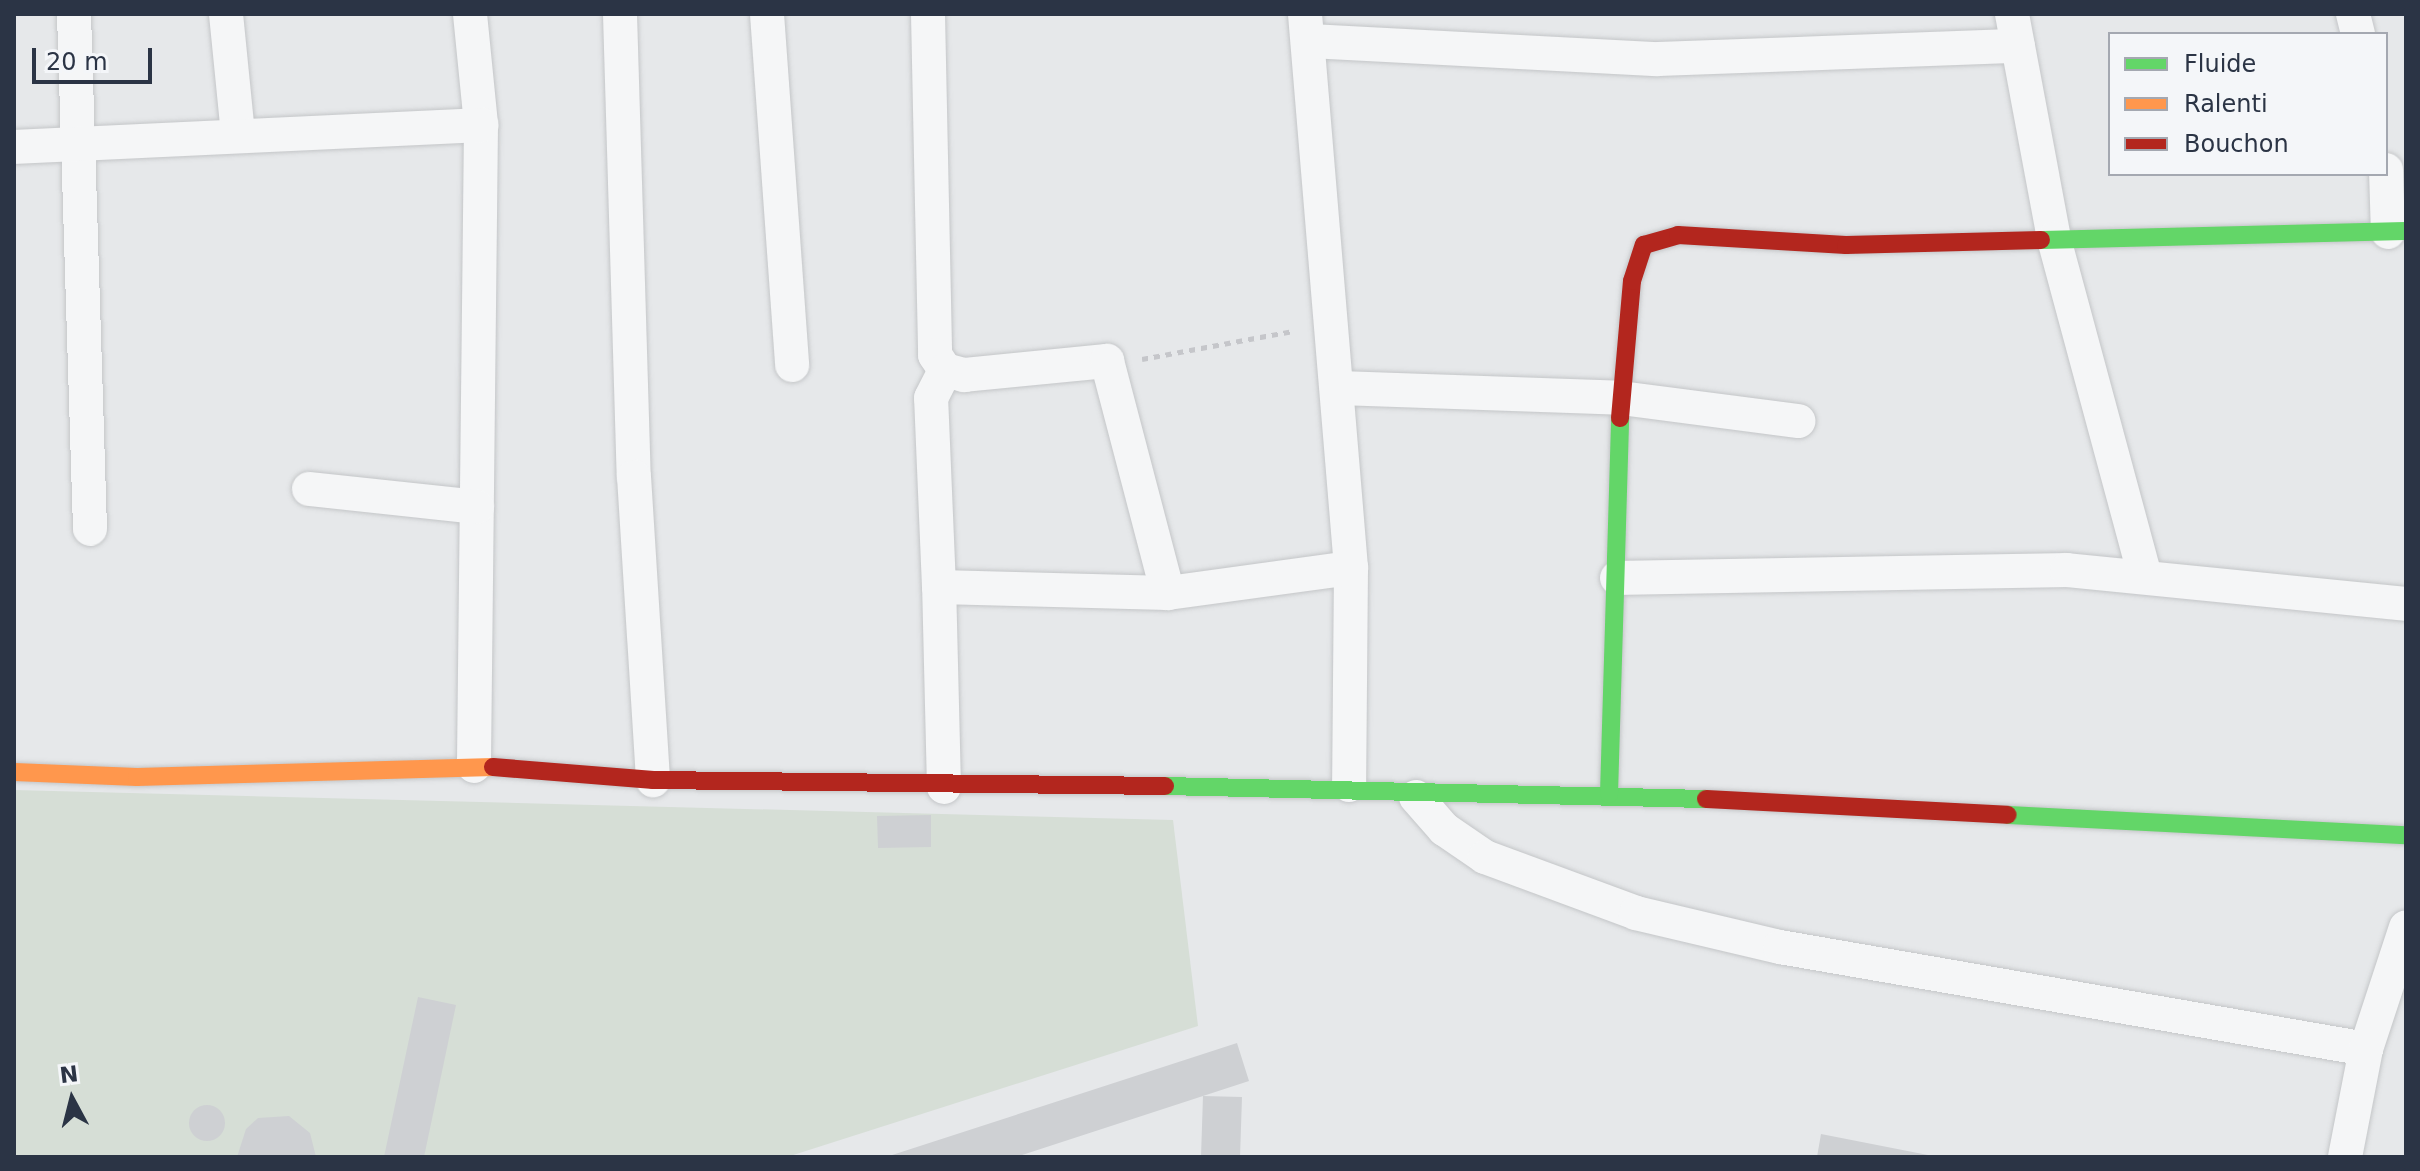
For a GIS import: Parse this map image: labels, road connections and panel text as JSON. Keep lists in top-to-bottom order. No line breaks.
{"legend":["Fluide","Ralenti","Bouchon"],"scale_bar":"20 m","north":"top"}
